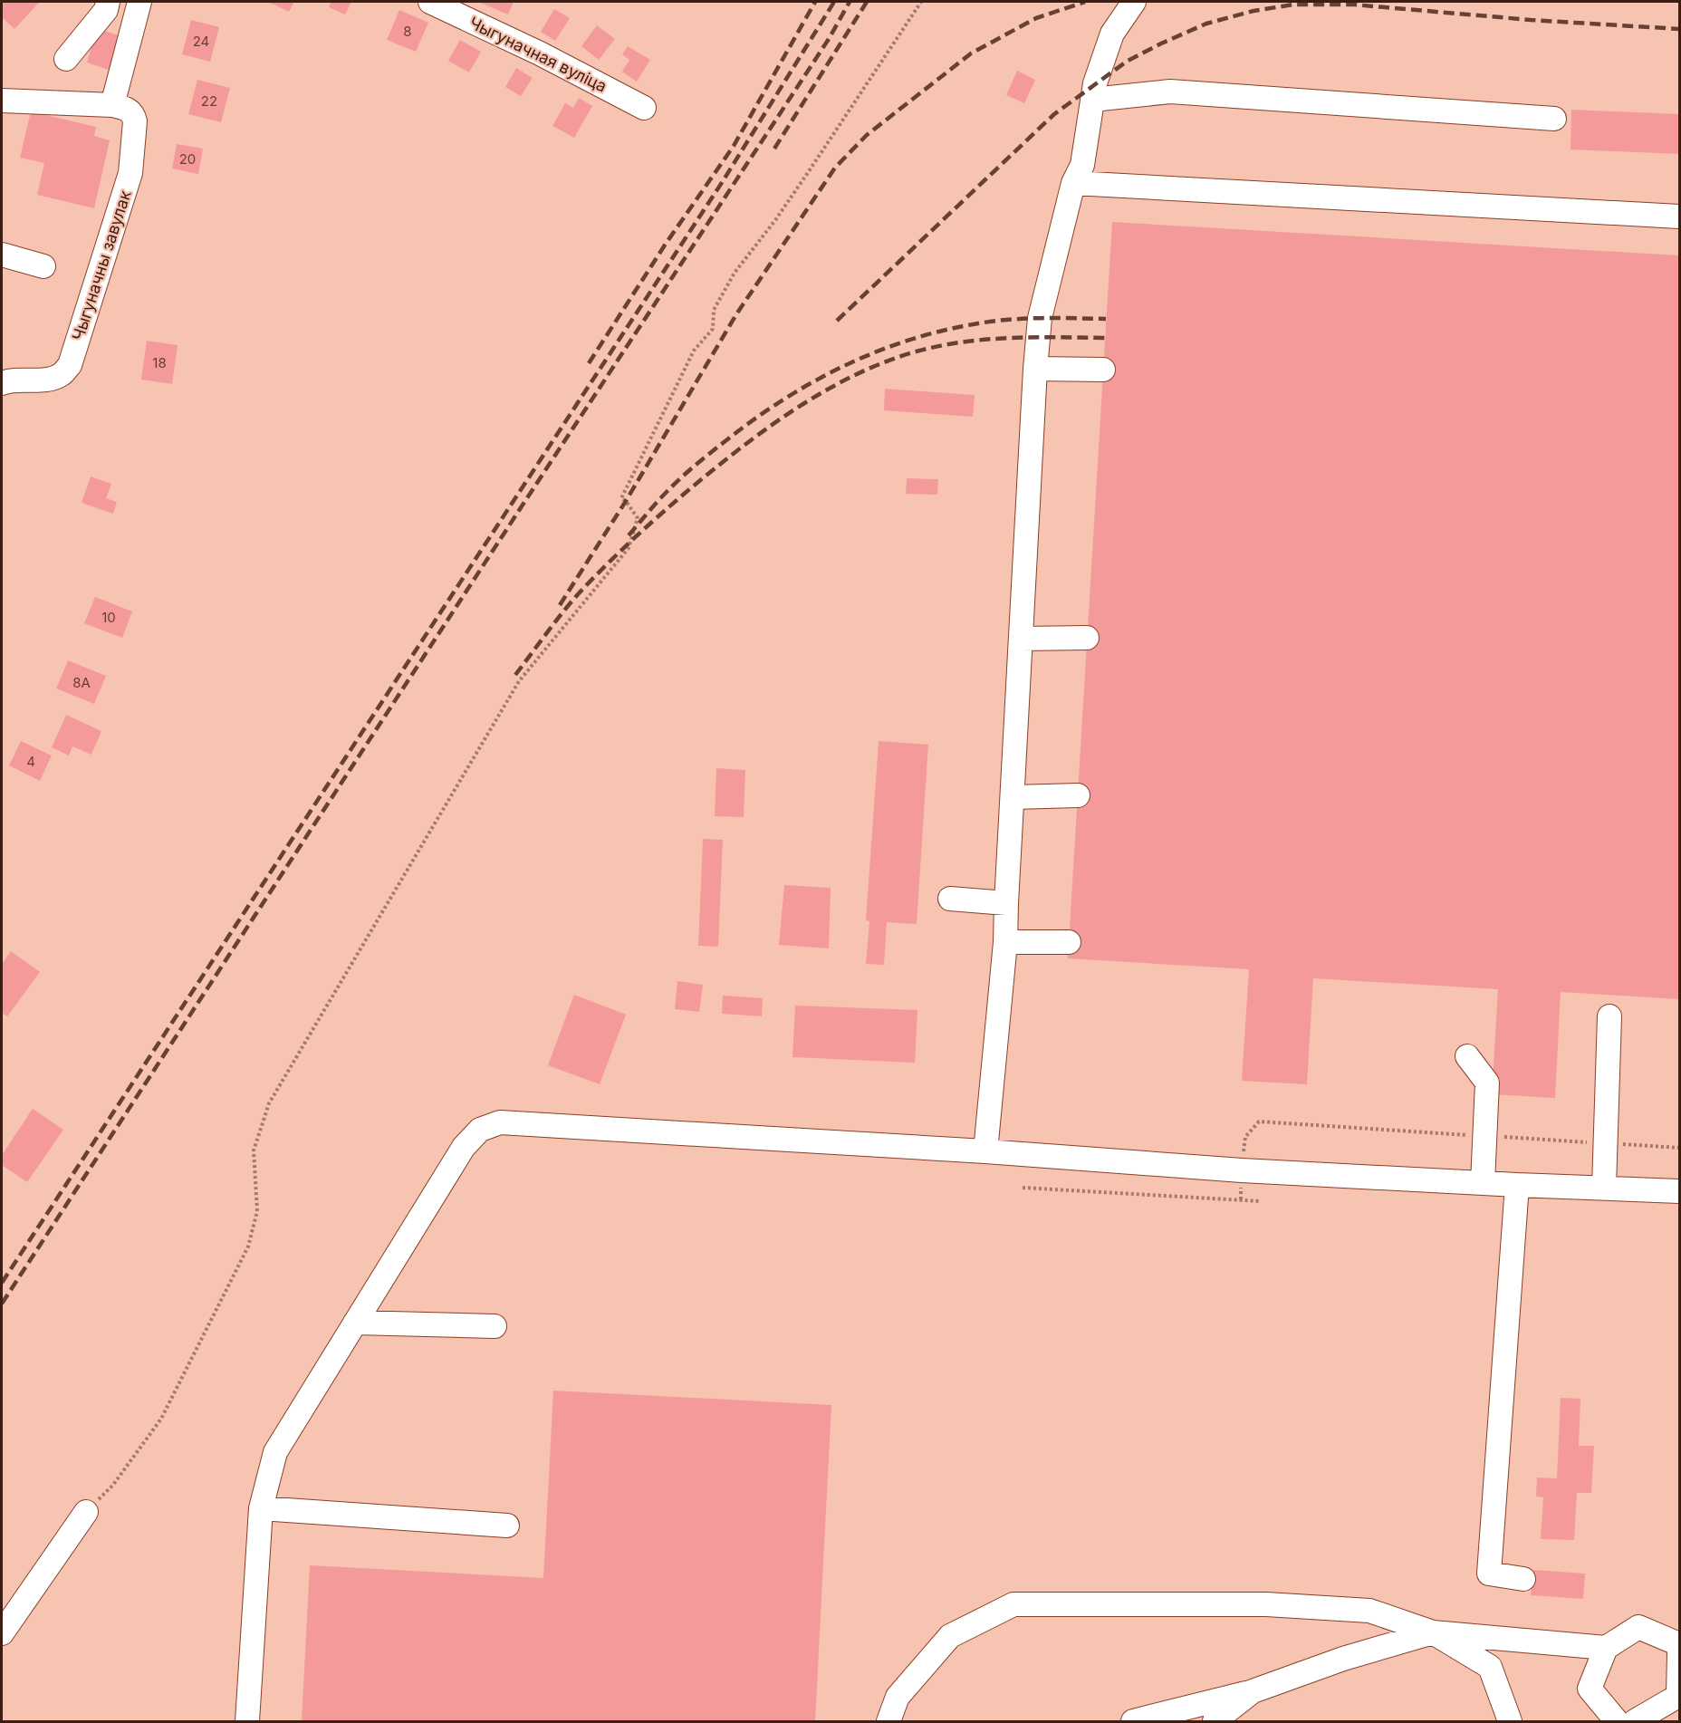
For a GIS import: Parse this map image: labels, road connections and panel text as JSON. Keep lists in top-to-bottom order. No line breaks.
{"streets":{"street":["Чыгуначная вуліца","Чыгуначны завулак"]},"house_numbers":["8","24","22","20","18","10","8А","4"]}
